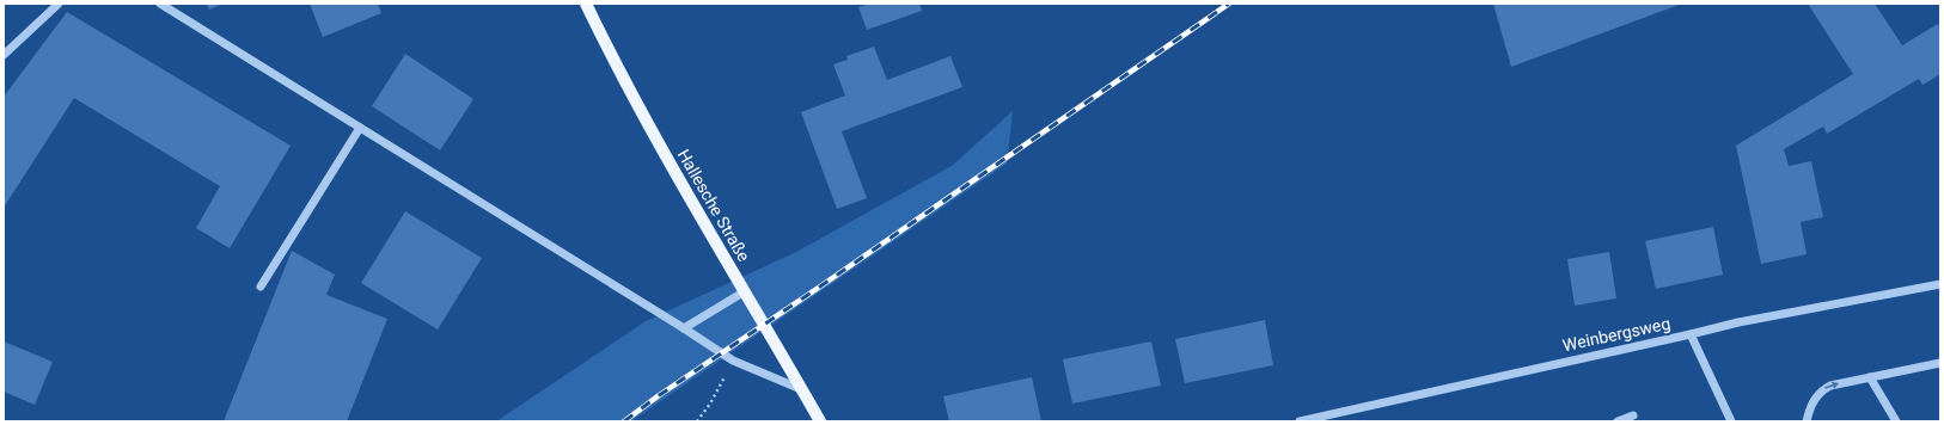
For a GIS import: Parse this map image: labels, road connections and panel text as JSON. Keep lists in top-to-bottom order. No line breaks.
{"streets":{"main road":["Hallesche Straße"],"street":["Weinbergsweg"]}}
